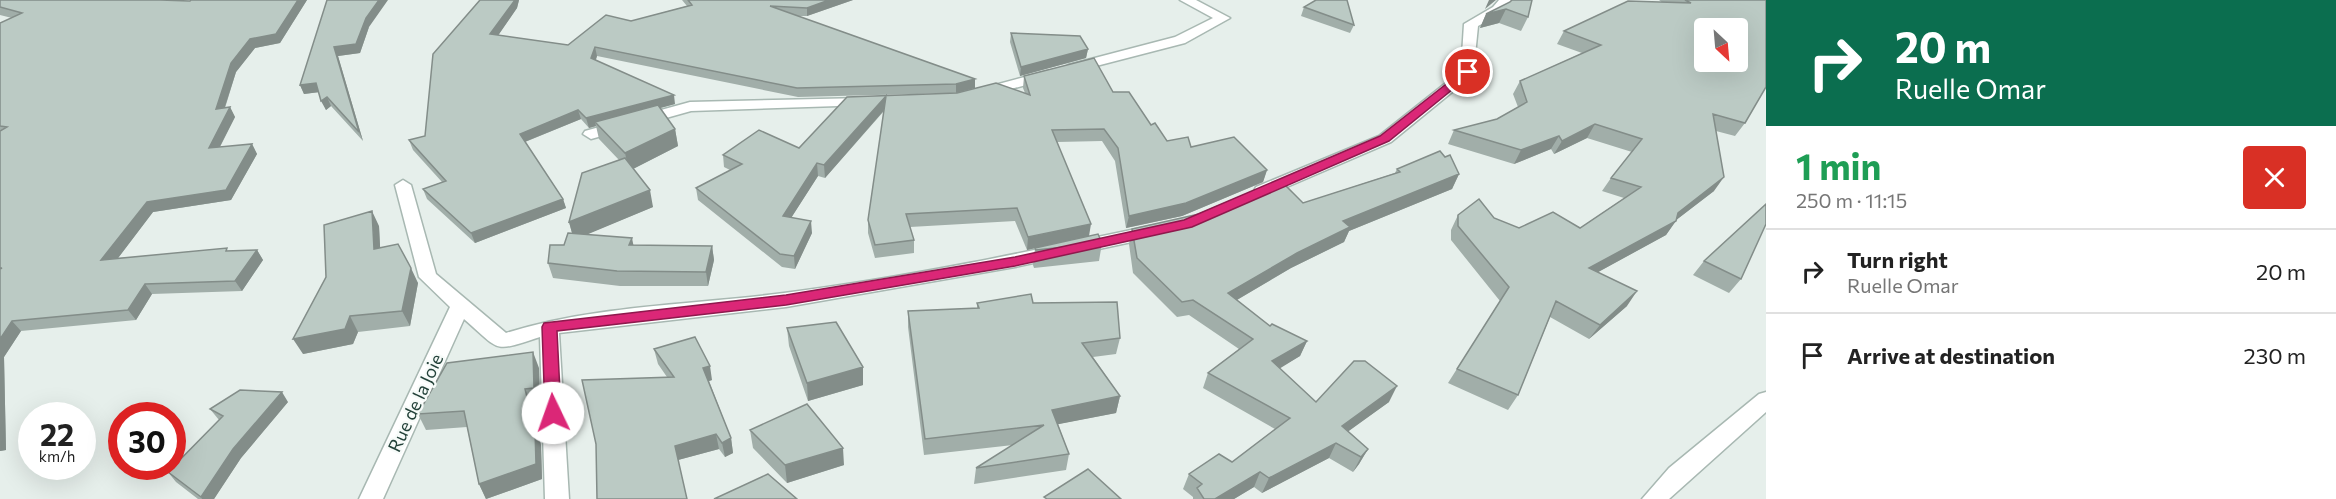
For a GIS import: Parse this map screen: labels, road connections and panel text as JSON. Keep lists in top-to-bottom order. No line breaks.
{"streets":{"street":["Rue de la Joie"]},"north":"bottom right","page":{"turn":["20 m","Ruelle Omar"],"heading":["1 min","250 m · 11:15"],"list":[{"name":"Turn right","note":"Ruelle Omar","value":"20 m"},{"name":"Arrive at destination","value":"230 m"}],"speed":"22 km/h","limit":"30"}}
